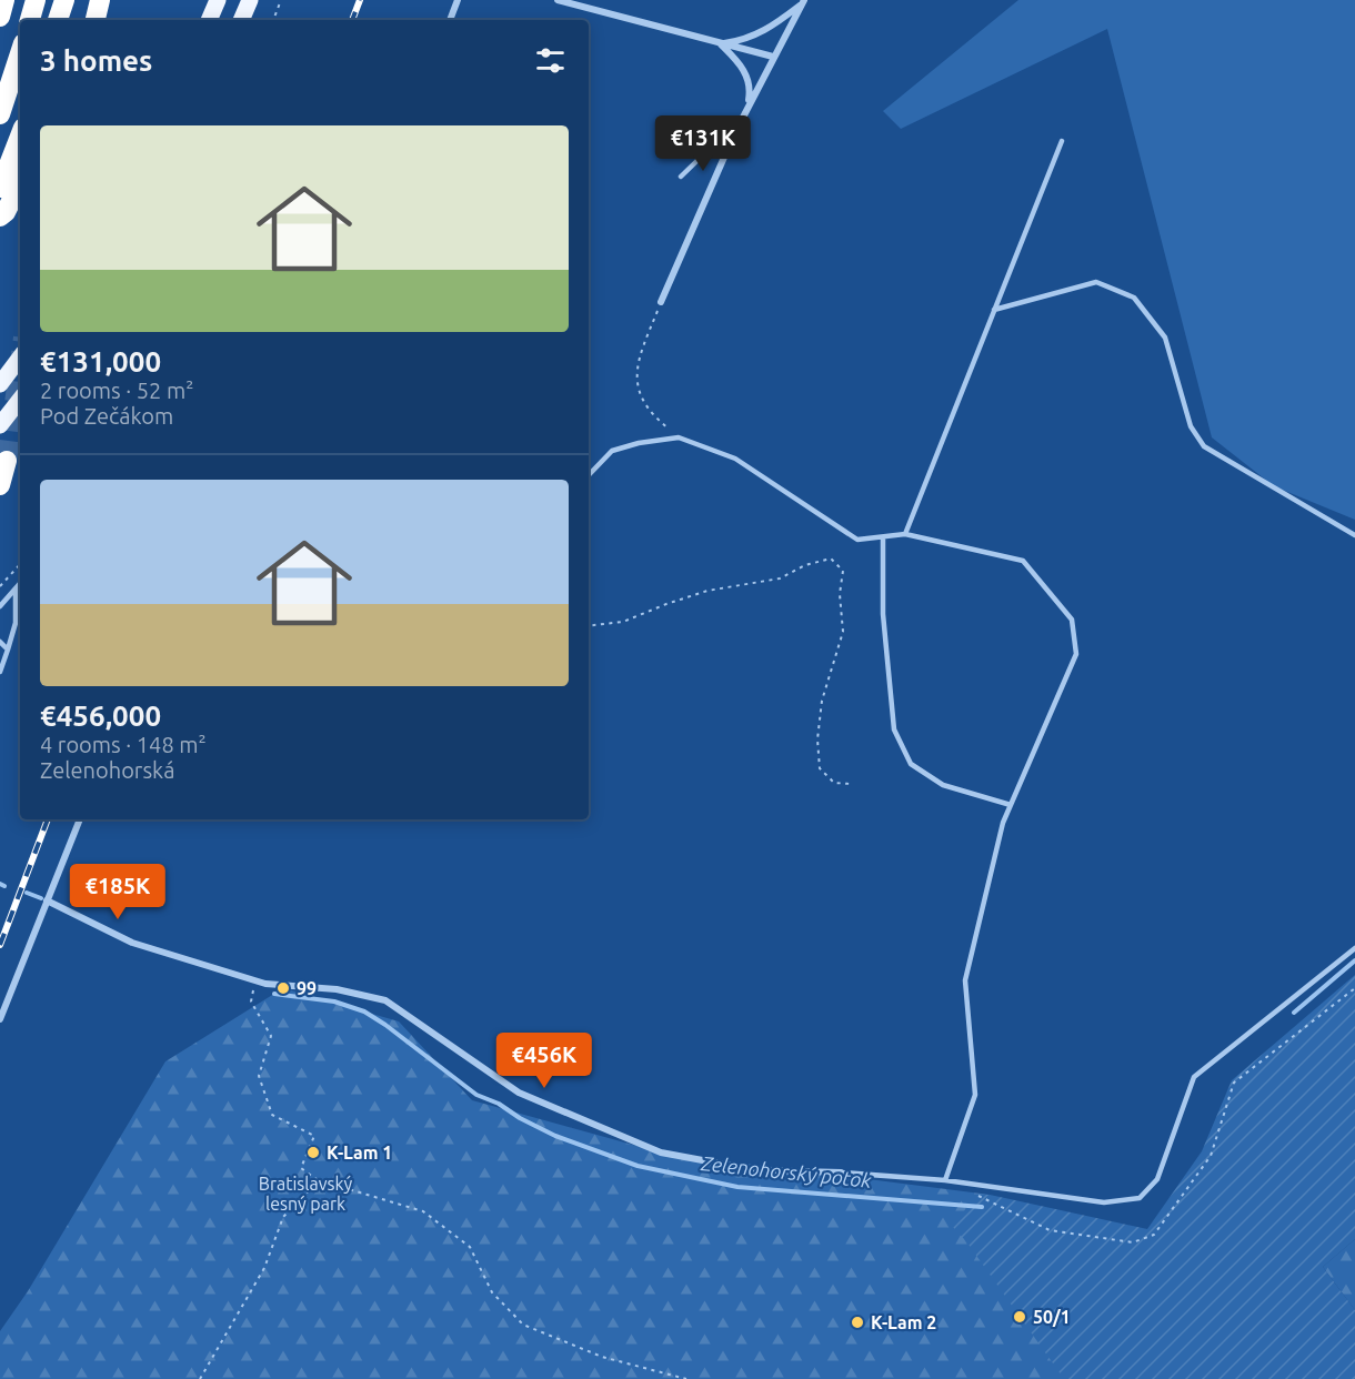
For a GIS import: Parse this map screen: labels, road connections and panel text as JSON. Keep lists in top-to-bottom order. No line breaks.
{"water":["Zelenohorský potok"],"parks":["Bratislavský lesný park"],"places":["99","K-Lam 1","50/1","K-Lam 2"],"page":{"heading":"3 homes","list":[{"name":"€131,000","note":"2 rooms · 52 m² · Pod Zečákom"},{"name":"€456,000","note":"4 rooms · 148 m² · Zelenohorská"}],"price":["€131K","€185K","€456K"]}}
